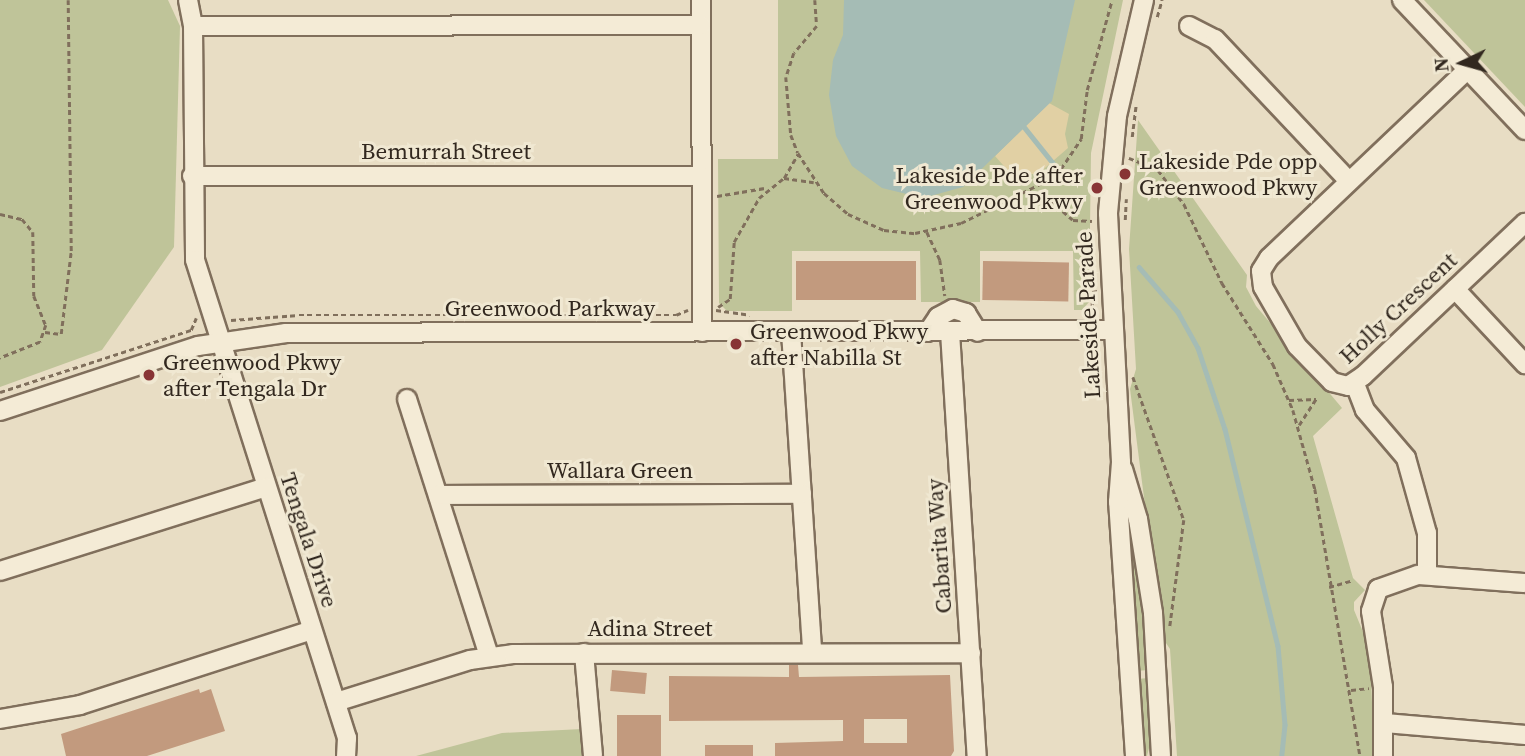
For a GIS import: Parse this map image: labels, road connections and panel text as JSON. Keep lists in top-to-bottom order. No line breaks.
{"streets":{"street":["Bemurrah Street","Greenwood Parkway","Holly Crescent","Lakeside Parade","Wallara Green","Tengala Drive","Cabarita Way","Adina Street"]},"crossings":[["Bemurrah Street","Tengala Drive"],["Greenwood Parkway","Lakeside Parade"],["Greenwood Parkway","Tengala Drive"],["Greenwood Parkway","Cabarita Way"],["Tengala Drive","Adina Street"],["Cabarita Way","Adina Street"]],"places":["Lakeside Pde opp Greenwood Pkwy","Lakeside Pde after Greenwood Pkwy","Greenwood Pkwy after Nabilla St","Greenwood Pkwy after Tengala Dr"],"north":"left"}
